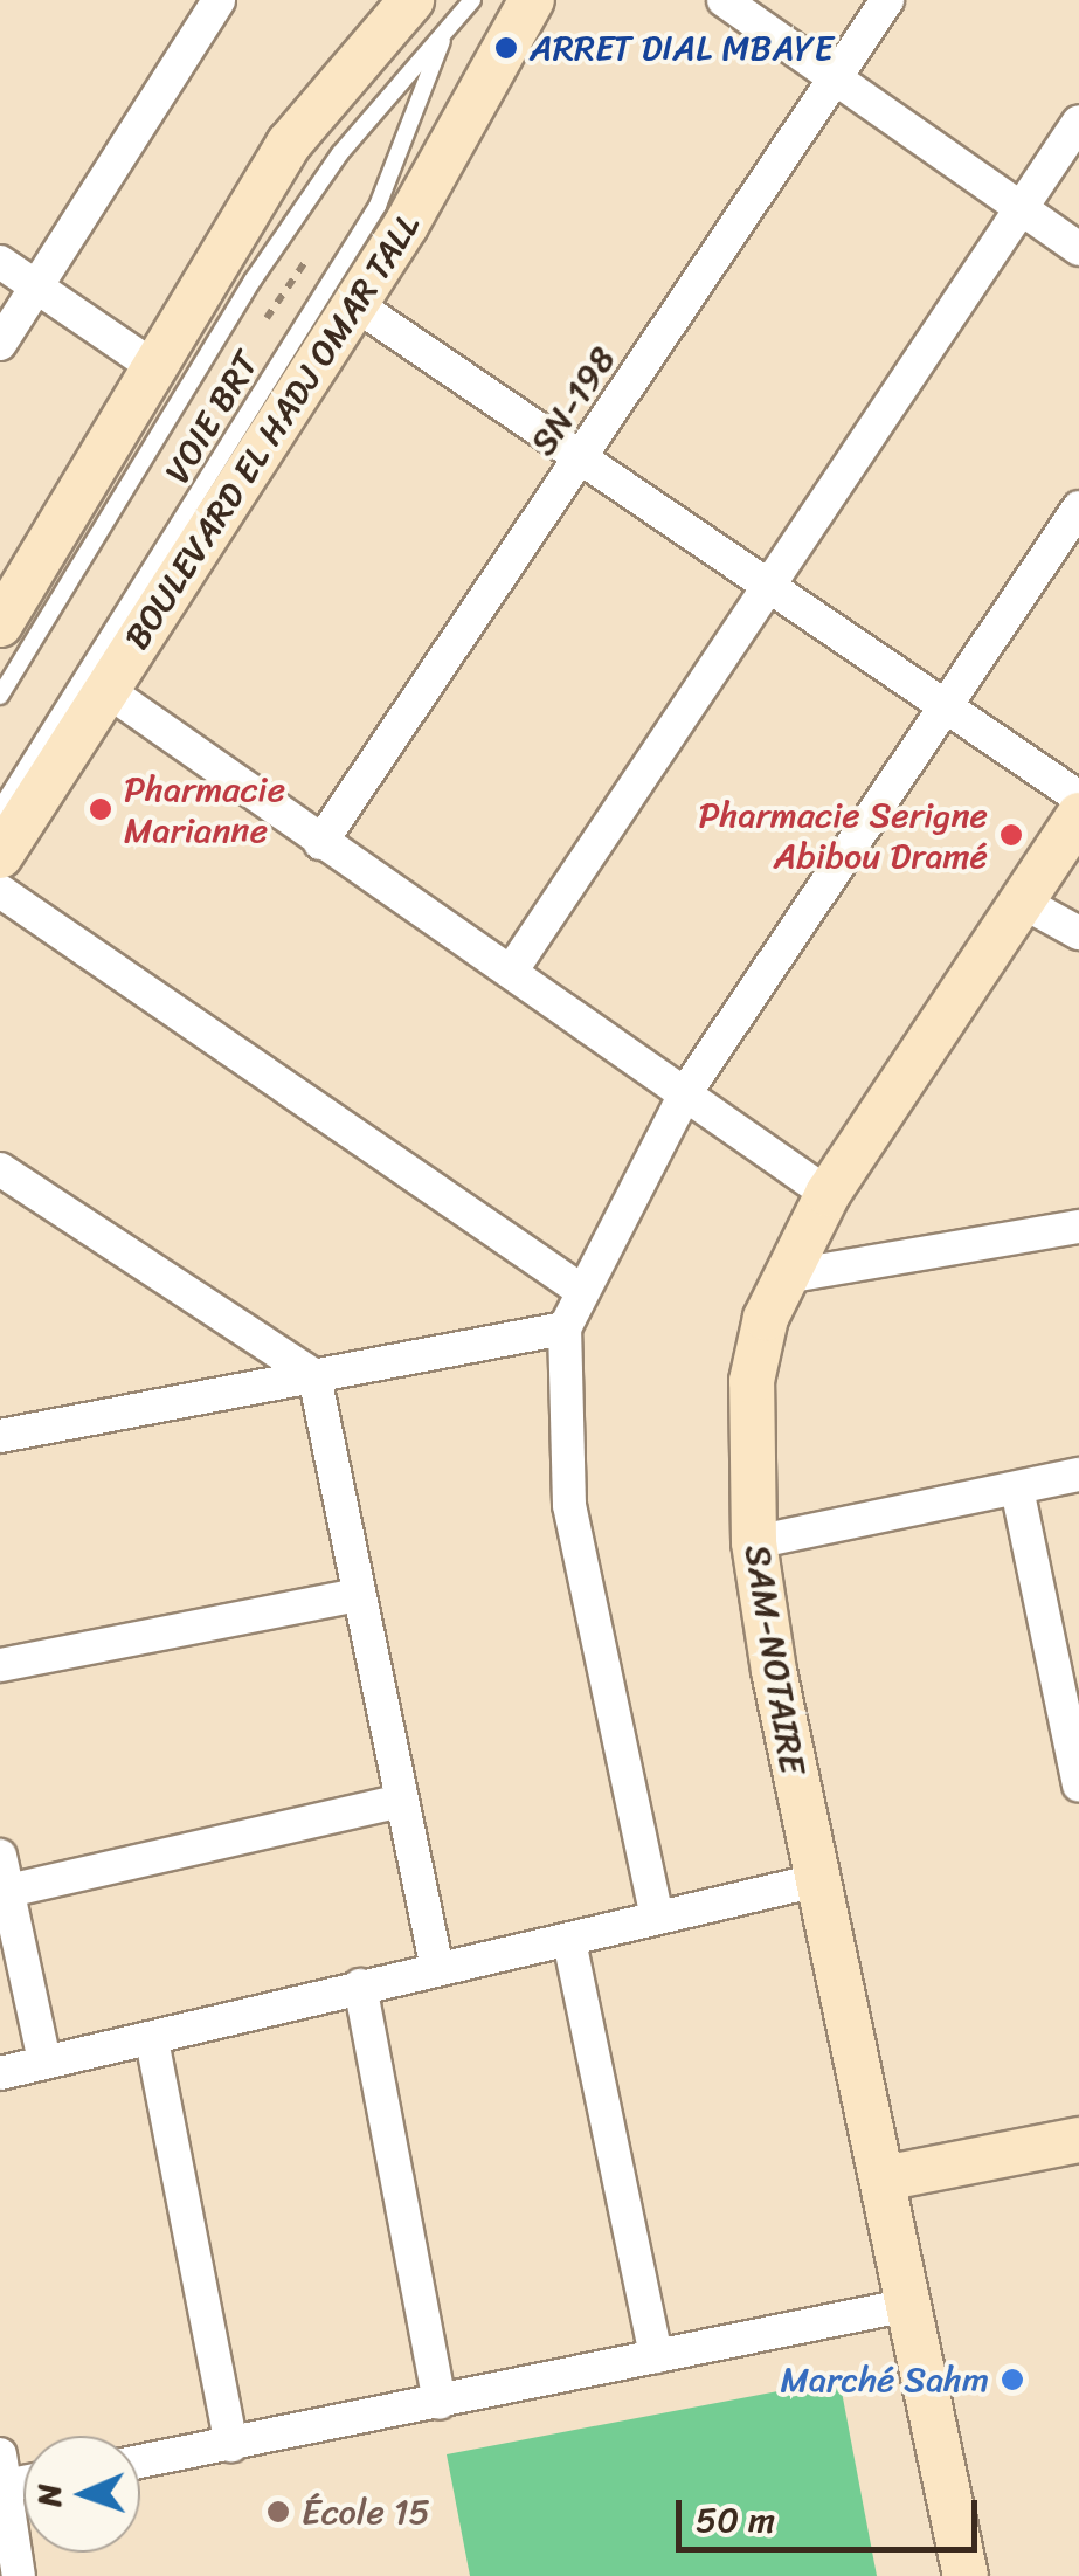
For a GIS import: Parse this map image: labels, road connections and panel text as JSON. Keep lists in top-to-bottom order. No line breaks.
{"streets":{"street":["SN-198","BOULEVARD EL HADJ OMAR TALL","SAM-NOTAIRE"],"lane":["VOIE BRT"]},"places":["ARRET DIAL MBAYE","Pharmacie Marianne","Pharmacie Serigne Abibou Dramé","Marché Sahm","École 15"],"scale_bar":"50 m","north":"left"}
